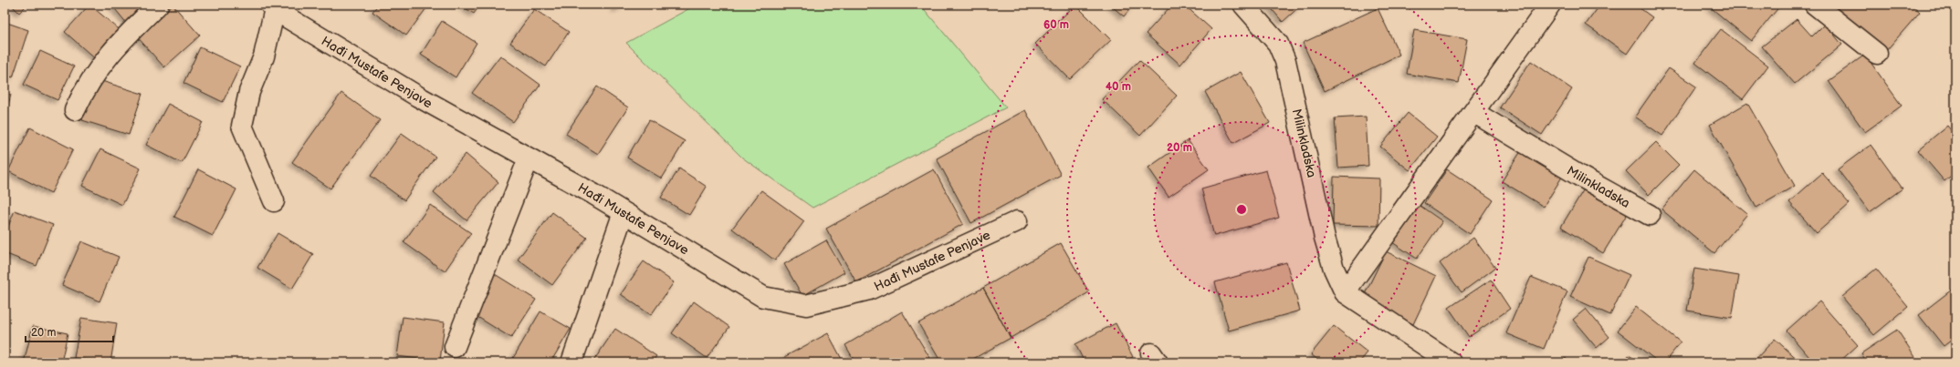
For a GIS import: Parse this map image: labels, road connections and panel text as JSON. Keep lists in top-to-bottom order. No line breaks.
{"streets":{"street":["Hađi Mustafe Penjave","Milinkladska"]},"scale_bar":"20 m","rings":["60 m","40 m","20 m"]}
